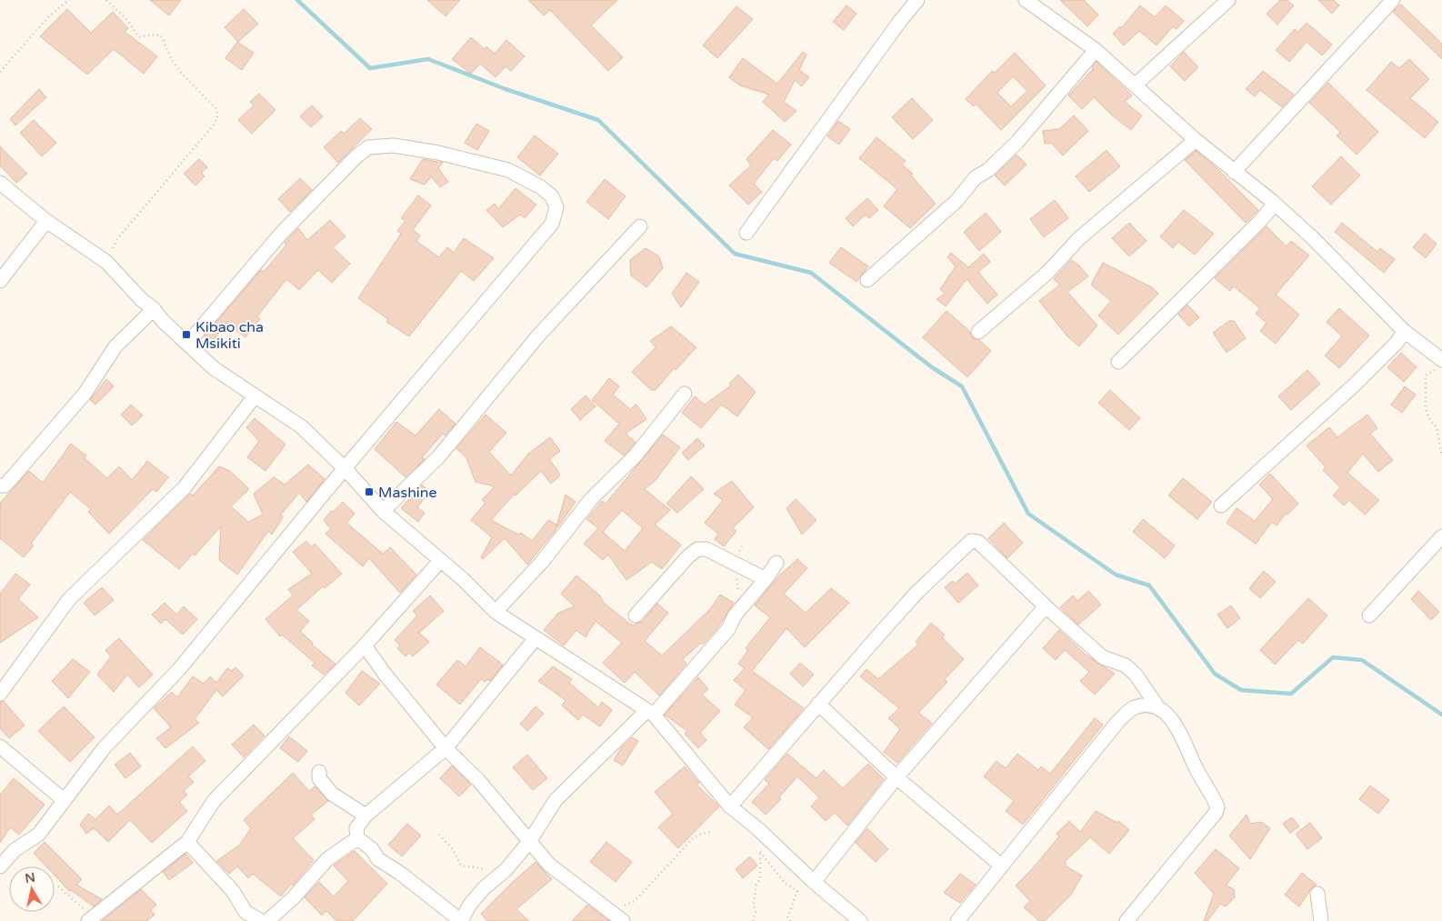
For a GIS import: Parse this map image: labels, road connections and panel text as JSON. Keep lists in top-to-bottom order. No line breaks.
{"places":{"transit":["Kibao cha Msikiti","Mashine"]},"north":"top"}
